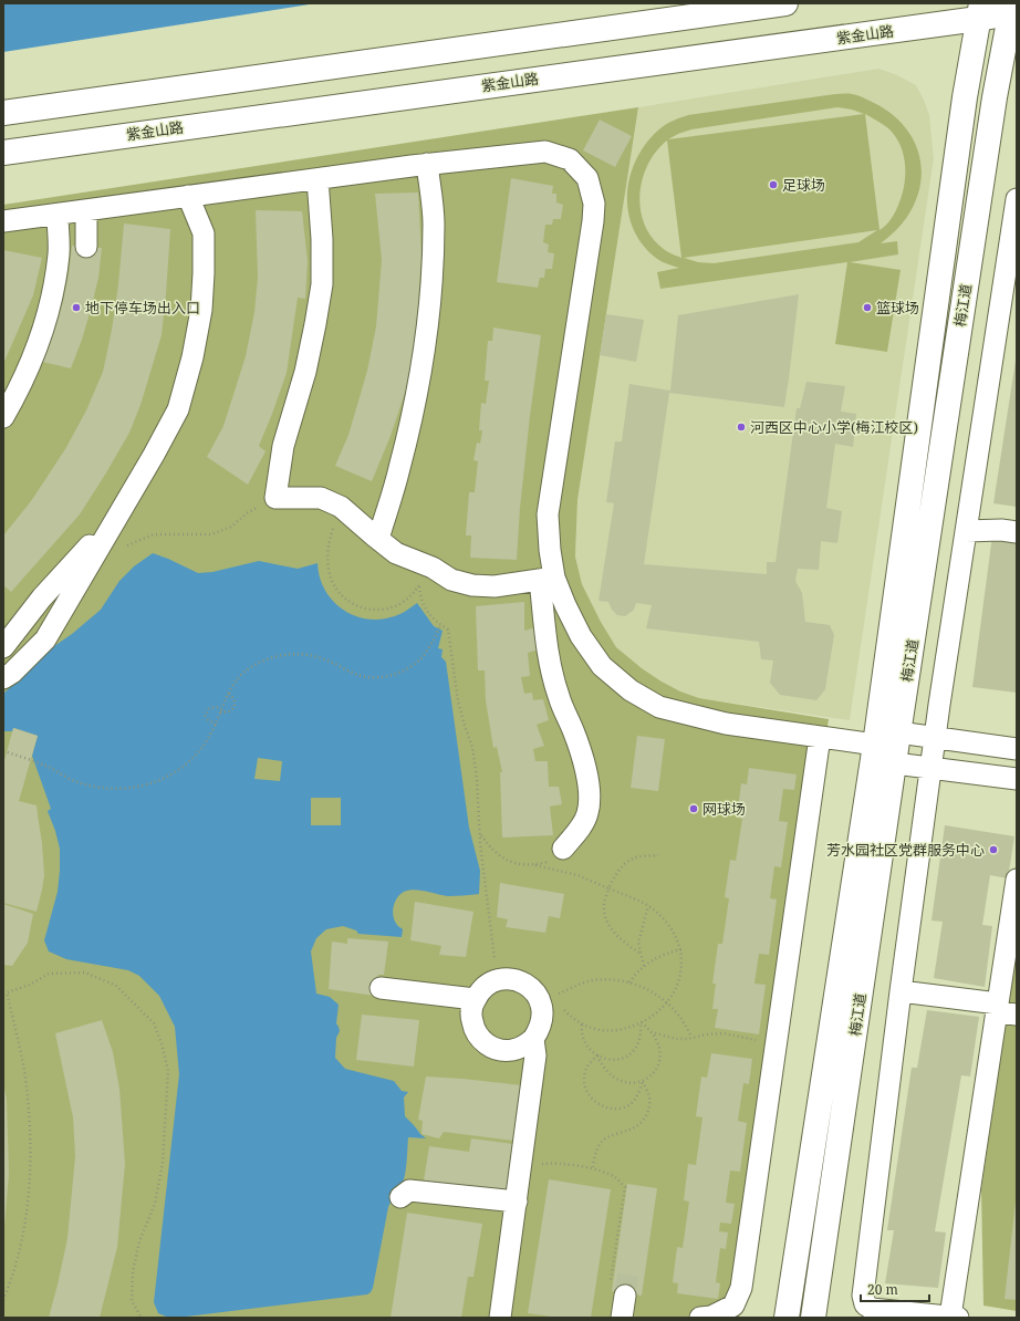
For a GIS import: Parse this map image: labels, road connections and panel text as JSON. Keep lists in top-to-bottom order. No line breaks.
{"streets":{"street":["紫金山路","梅江道"]},"crossings":[["紫金山路","梅江道"]],"places":["足球场","地下停车场出入口","篮球场","河西区中心小学(梅江校区)","网球场","芳水园社区党群服务中心"],"scale_bar":"20 m"}
